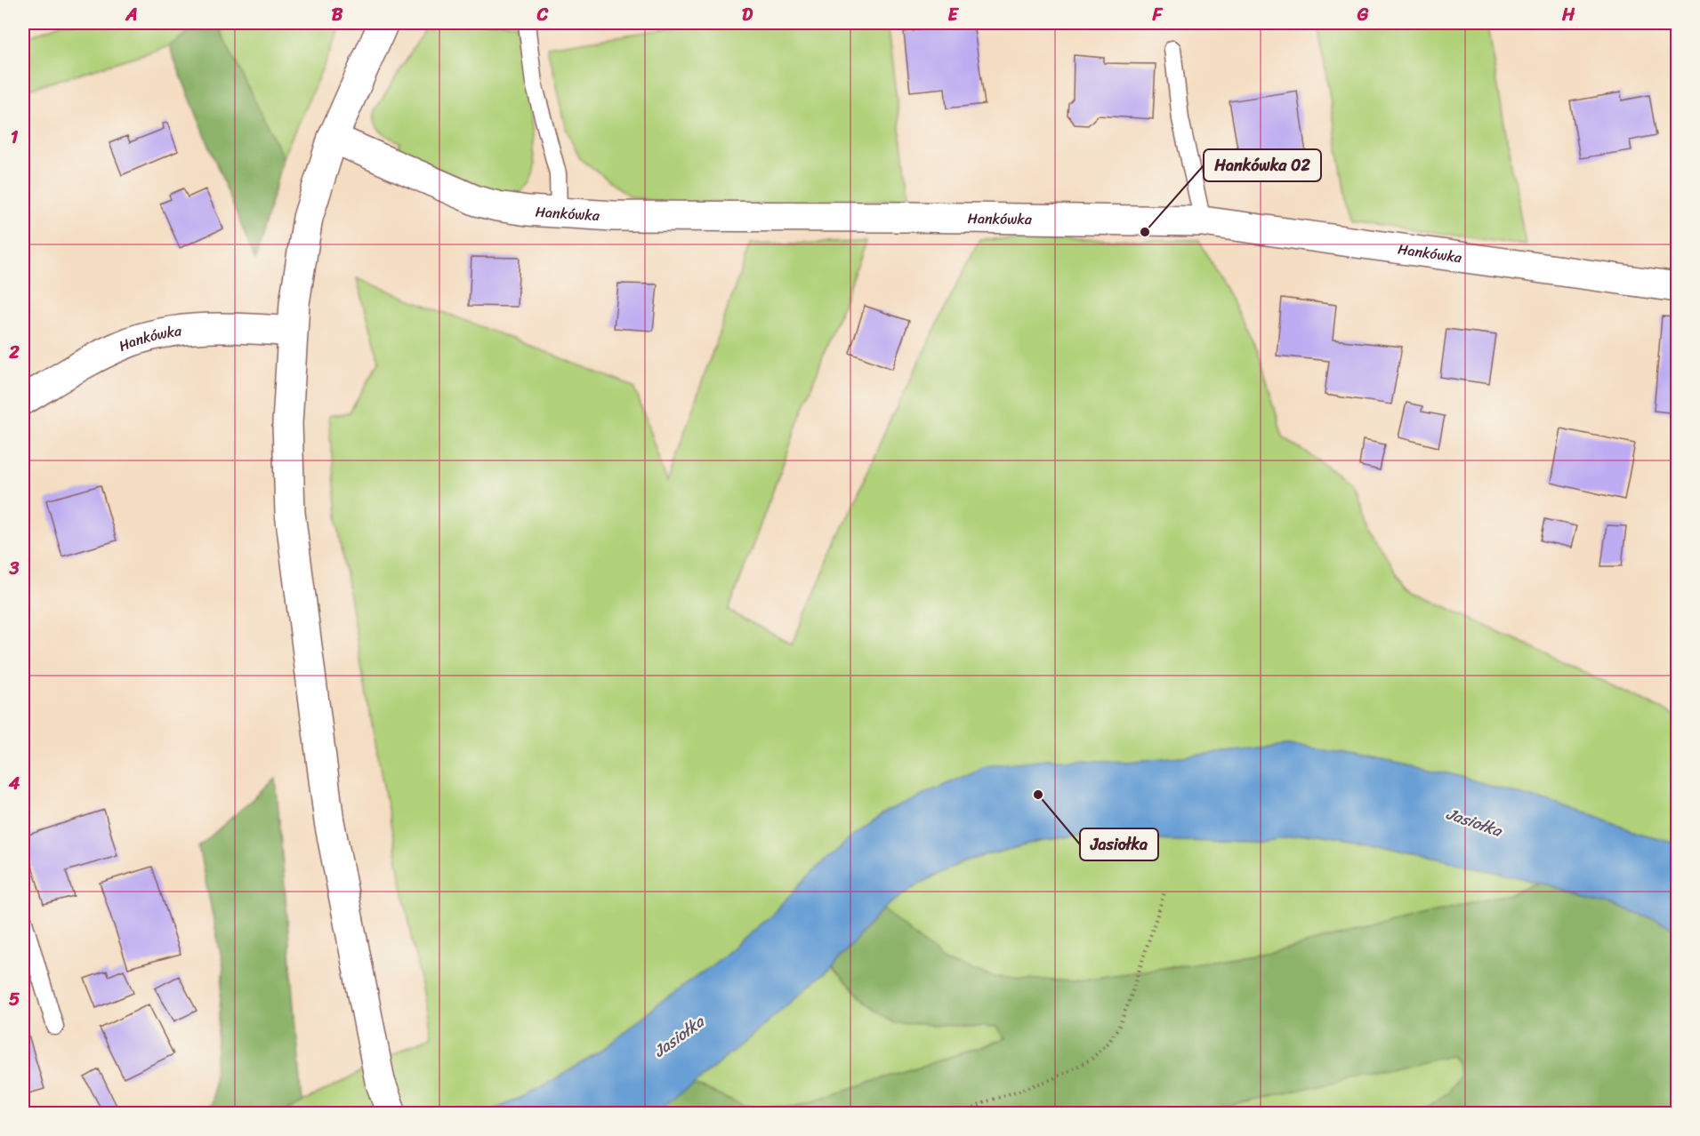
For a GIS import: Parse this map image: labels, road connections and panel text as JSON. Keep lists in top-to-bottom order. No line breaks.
{"streets":{"street":["Hankówka"]},"water":["Jasiołka"],"places":["Hankówka 02","Jasiołka"],"grid":{"columns":["A","B","C","D","E","F","G","H"],"rows":["1","2","3","4","5"]}}
